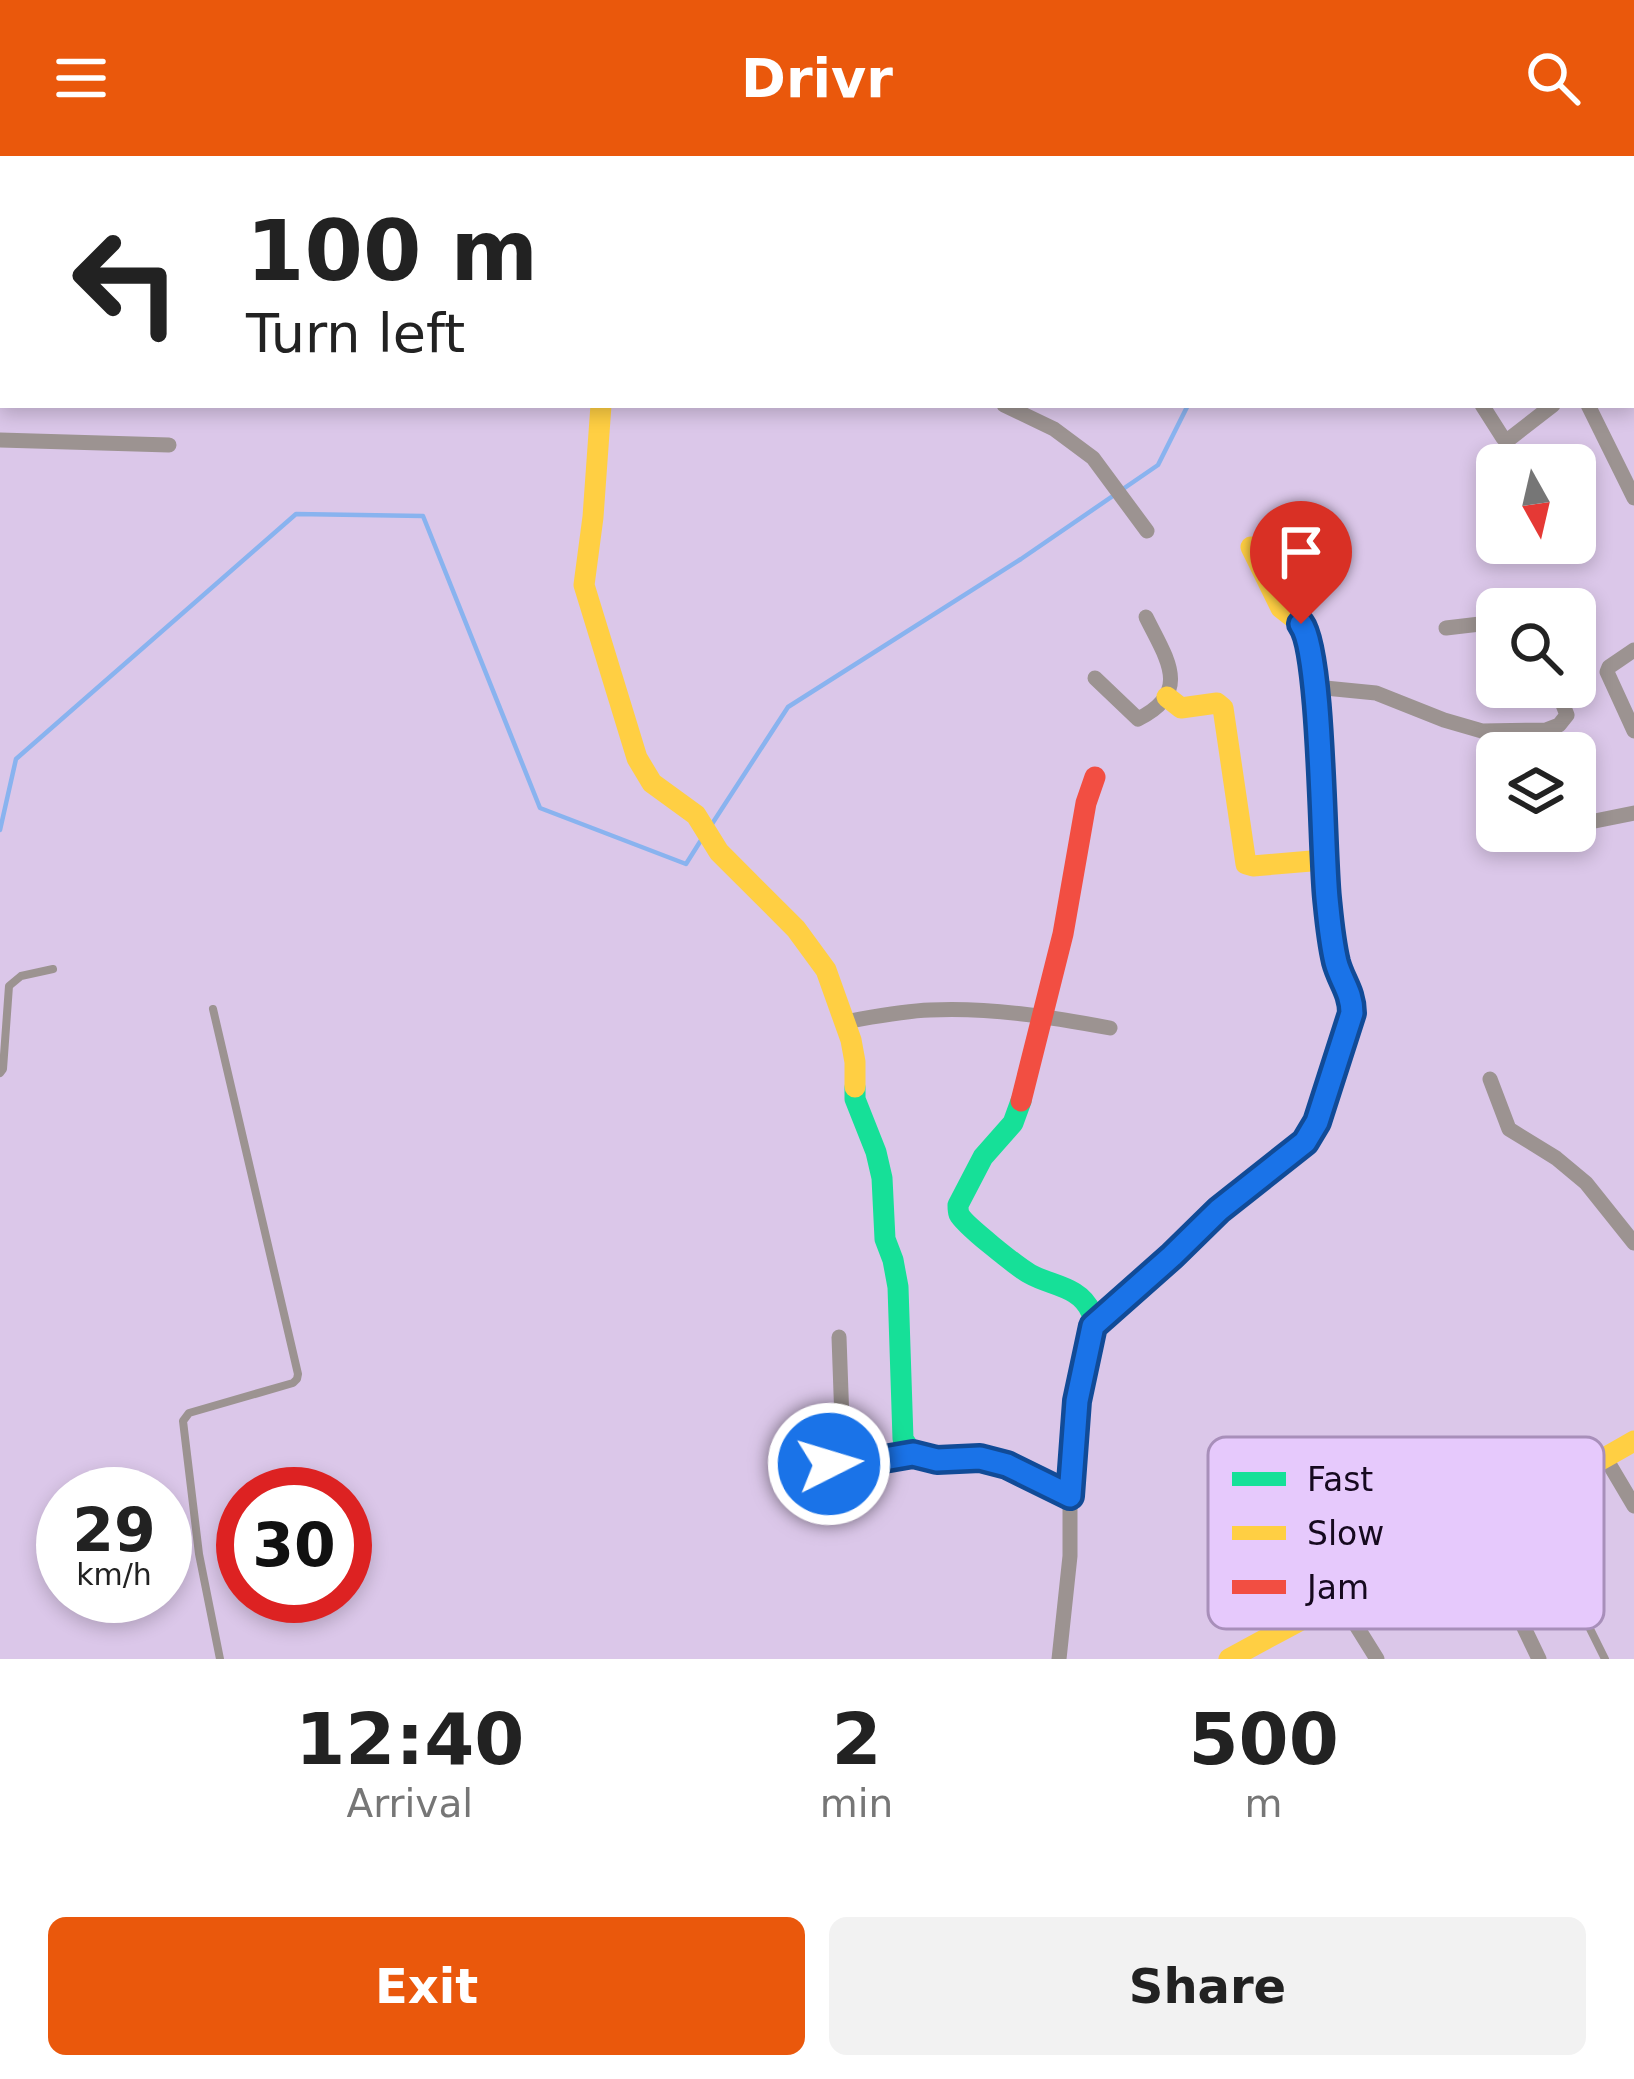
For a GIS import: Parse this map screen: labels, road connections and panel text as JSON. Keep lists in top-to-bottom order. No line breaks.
{"legend":["Fast","Slow","Jam"],"north":"bottom","page":{"header":"Drivr","turn":["100 m","Turn left"],"speed":"29 km/h","limit":"30","eta":["12:40","Arrival","2","min","500","m"],"buttons":["Exit","Share"]}}
